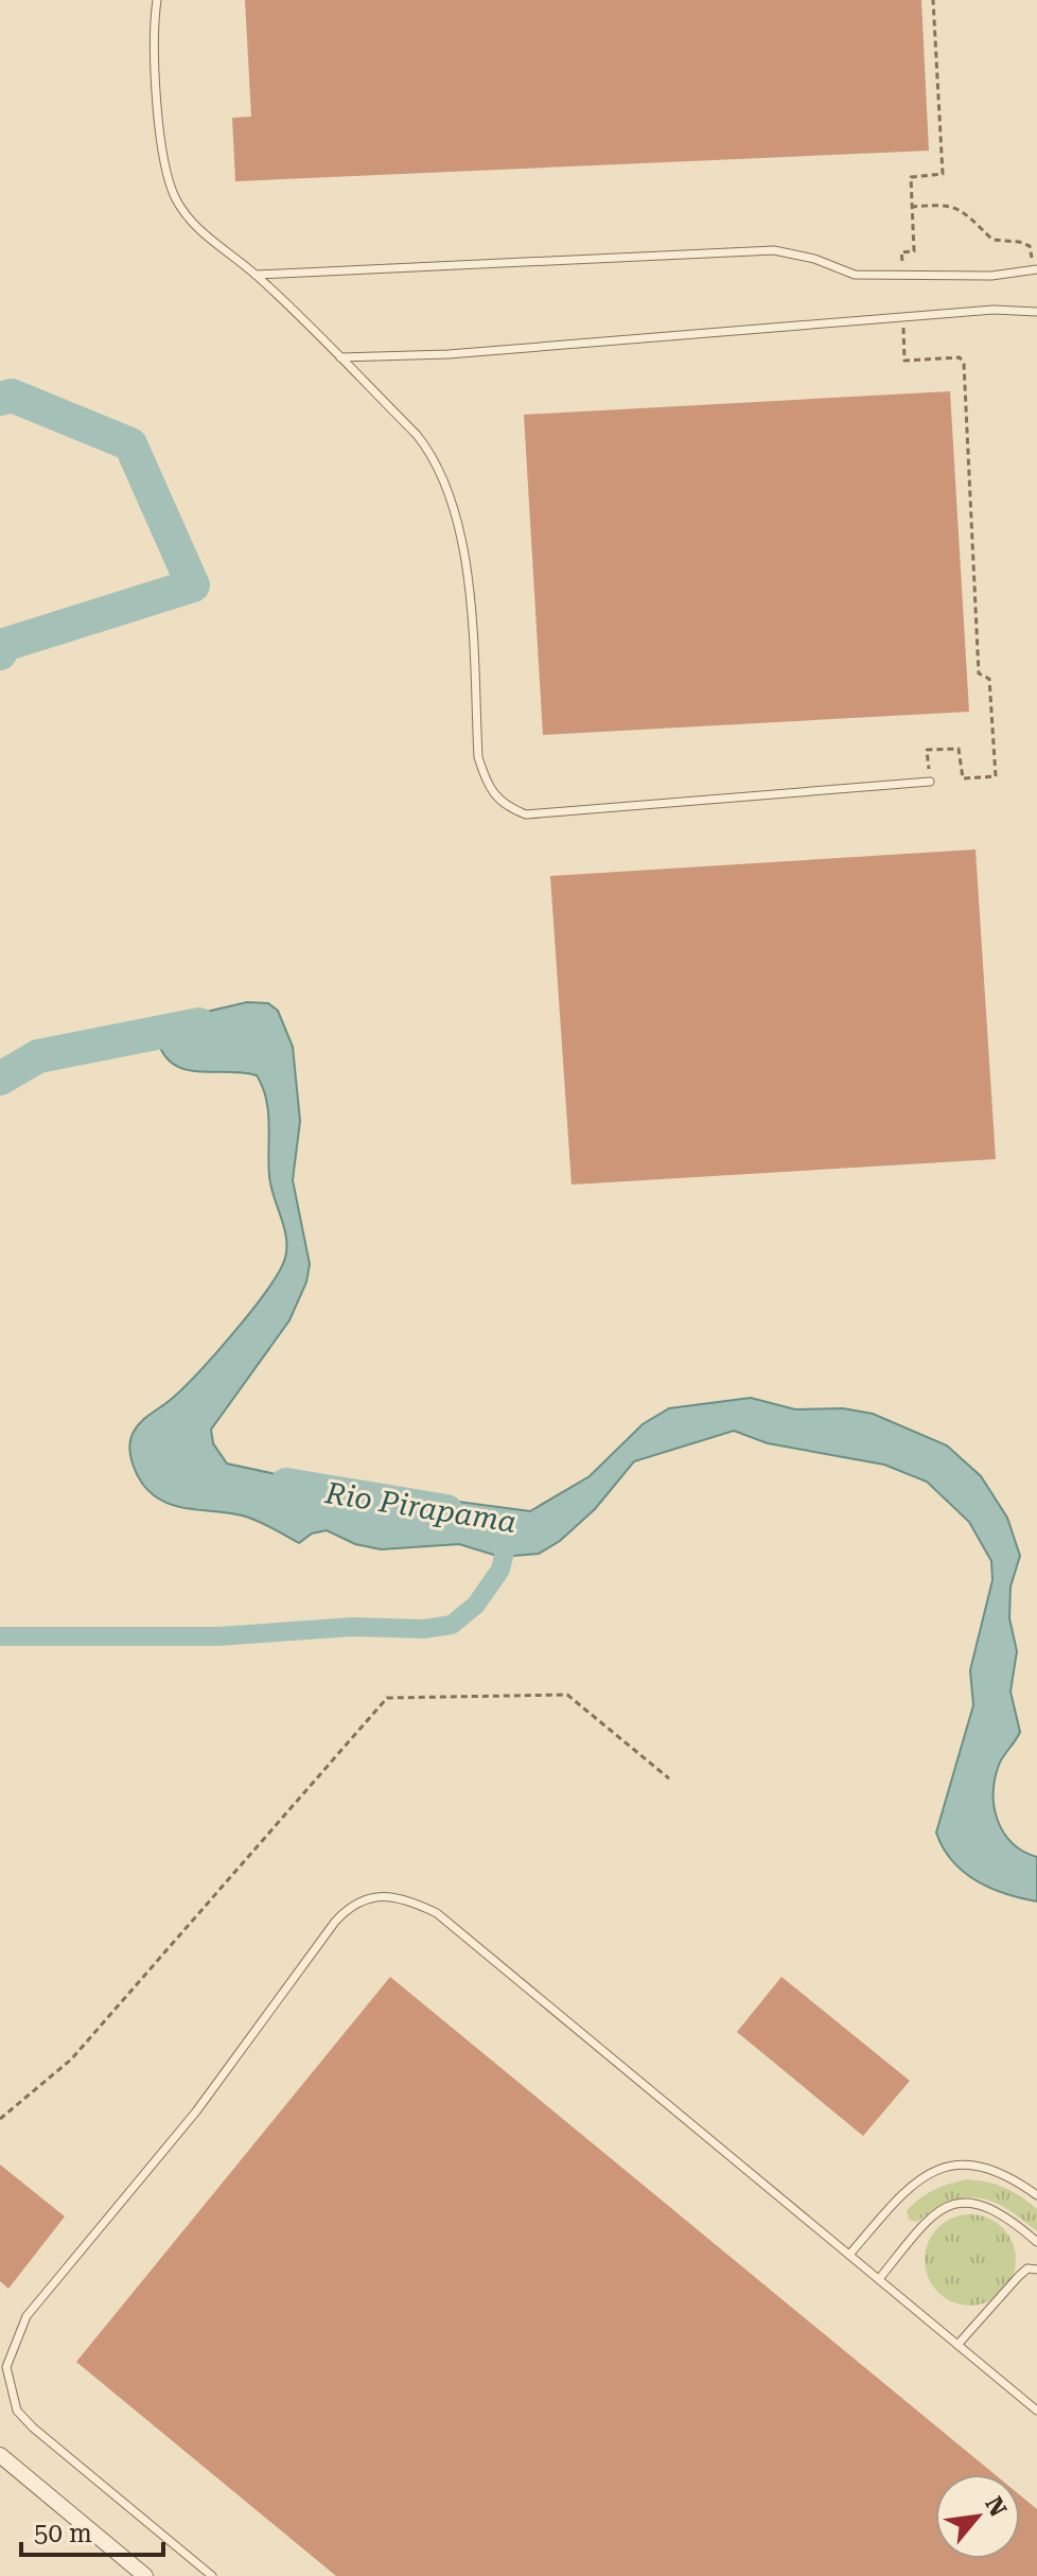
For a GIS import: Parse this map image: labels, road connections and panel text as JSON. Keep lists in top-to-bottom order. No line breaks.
{"water":["Rio Pirapama"],"scale_bar":"50 m","north":"top right"}
